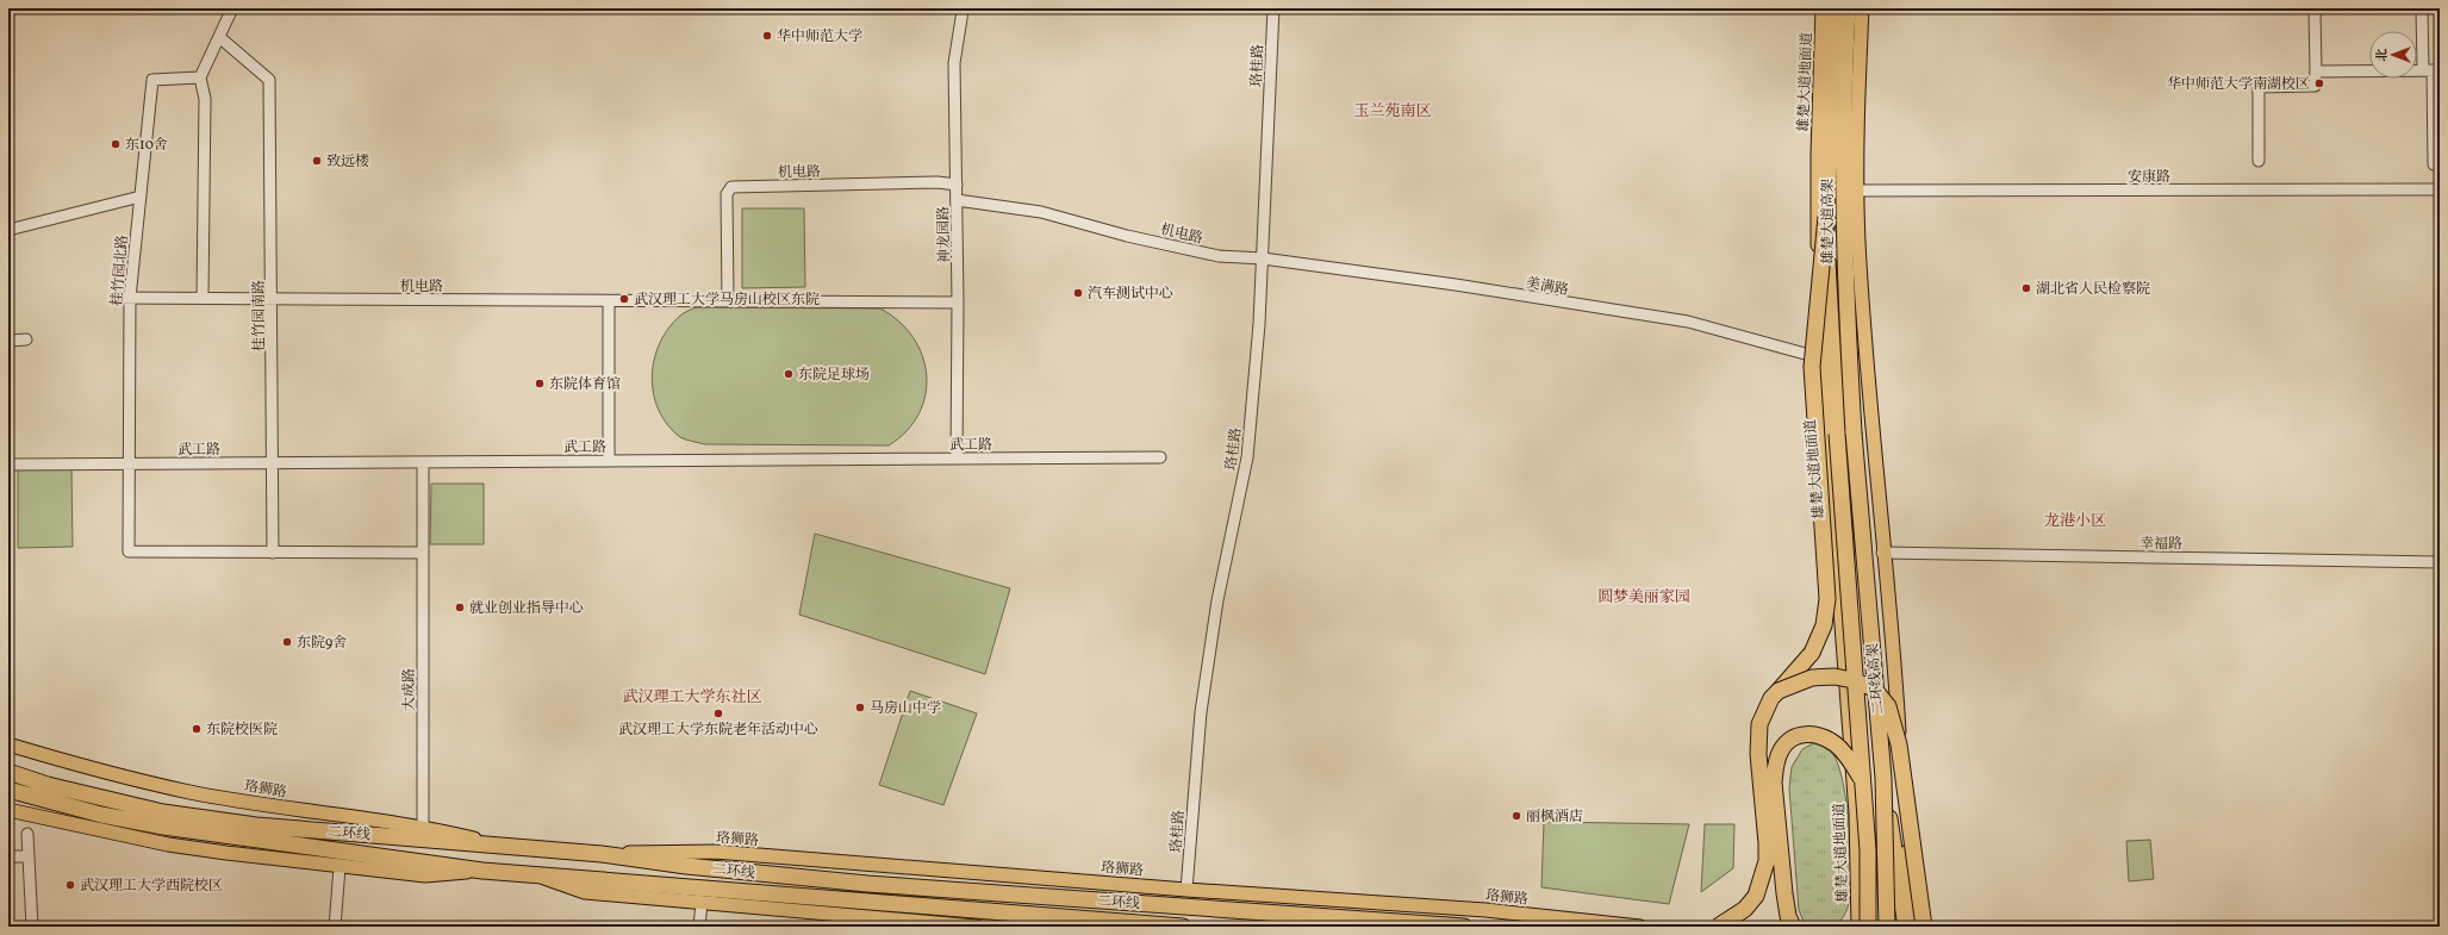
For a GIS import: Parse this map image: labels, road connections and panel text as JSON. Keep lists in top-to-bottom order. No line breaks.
{"streets":{"highway":["雄楚大道高架","二环线高架","二环线"],"main road":["雄楚大道地面道","珞狮路"],"street":["珞桂路","机电路","安康路","神龙园路","桂竹园北路","美满路","桂竹园南路","武工路","幸福路","大成路"]},"crossings":[["珞桂路","机电路"],["珞桂路","美满路"],["珞桂路","珞狮路"],["雄楚大道地面道","美满路"],["机电路","神龙园路"],["机电路","桂竹园北路"],["机电路","美满路"],["机电路","桂竹园南路"],["雄楚大道高架","二环线高架"],["神龙园路","武工路"],["桂竹园北路","桂竹园南路"],["桂竹园北路","武工路"],["桂竹园南路","武工路"],["武工路","大成路"],["大成路","珞狮路"],["珞狮路","二环线"]],"districts":["玉兰苑南区","龙港小区","圆梦美丽家园","武汉理工大学东社区"],"places":["华中师范大学","华中师范大学南湖校区","东10舍","致远楼","湖北省人民检察院","汽车测试中心","武汉理工大学马房山校区东院","东院足球场","东院体育馆","就业创业指导中心","东院9舍","马房山中学","武汉理工大学东院老年活动中心","东院校医院","丽枫酒店","武汉理工大学西院校区"],"north":"left"}
